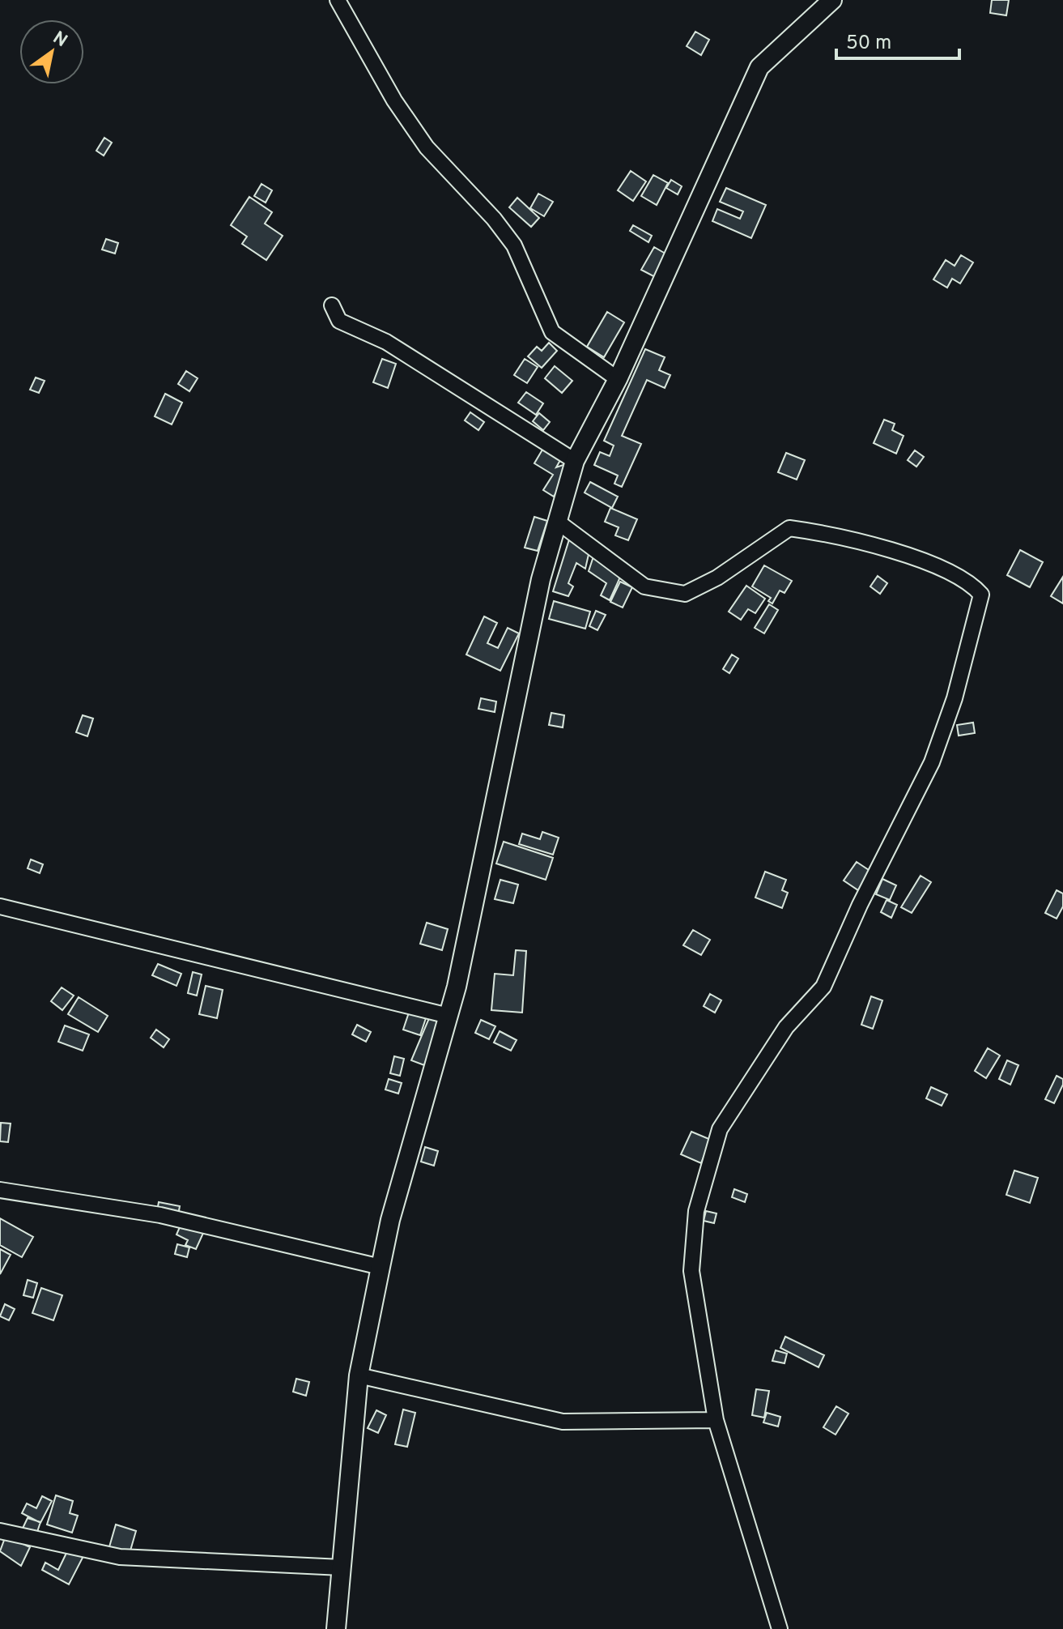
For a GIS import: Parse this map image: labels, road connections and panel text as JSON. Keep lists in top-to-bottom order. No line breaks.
{"scale_bar":"50 m","north":"top right"}
